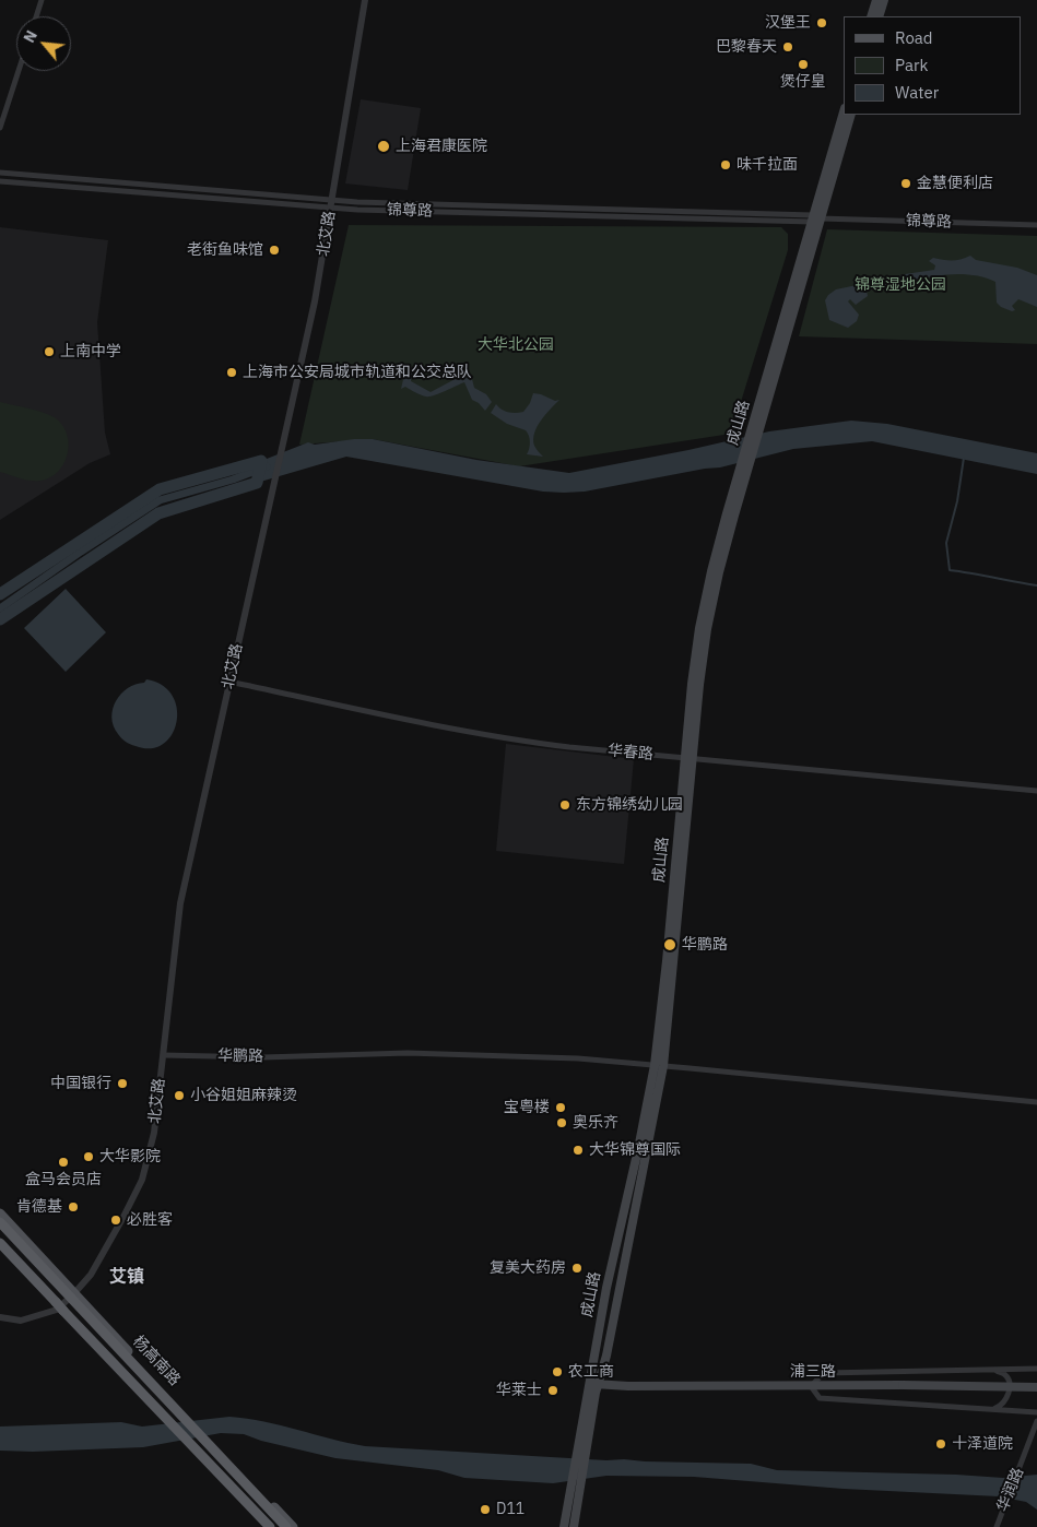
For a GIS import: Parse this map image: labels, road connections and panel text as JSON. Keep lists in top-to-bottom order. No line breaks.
{"streets":{"highway":["杨高南路"],"main road":["成山路","浦三路"],"street":["锦尊路","北艾路","华春路","华鹏路","华润路"]},"crossings":[["锦尊路","北艾路"],["锦尊路","成山路"],["北艾路","华春路"],["北艾路","华鹏路"],["北艾路","杨高南路"],["成山路","华春路"],["成山路","华鹏路"],["成山路","浦三路"]],"districts":["艾镇"],"parks":["锦尊湿地公园","大华北公园"],"places":["汉堡王","巴黎春天","煲仔皇","上海君康医院","味千拉面","金慧便利店","老街鱼味馆","上南中学","上海市公安局城市轨道和公交总队","东方锦绣幼儿园","华鹏路","中国银行","小谷姐姐麻辣烫","宝粤楼","奥乐齐","大华锦尊国际","大华影院","盒马会员店","肯德基","必胜客","复美大药房","农工商","华莱士","十泽道院","D11"],"legend":["Road","Park","Water"],"north":"top left"}
